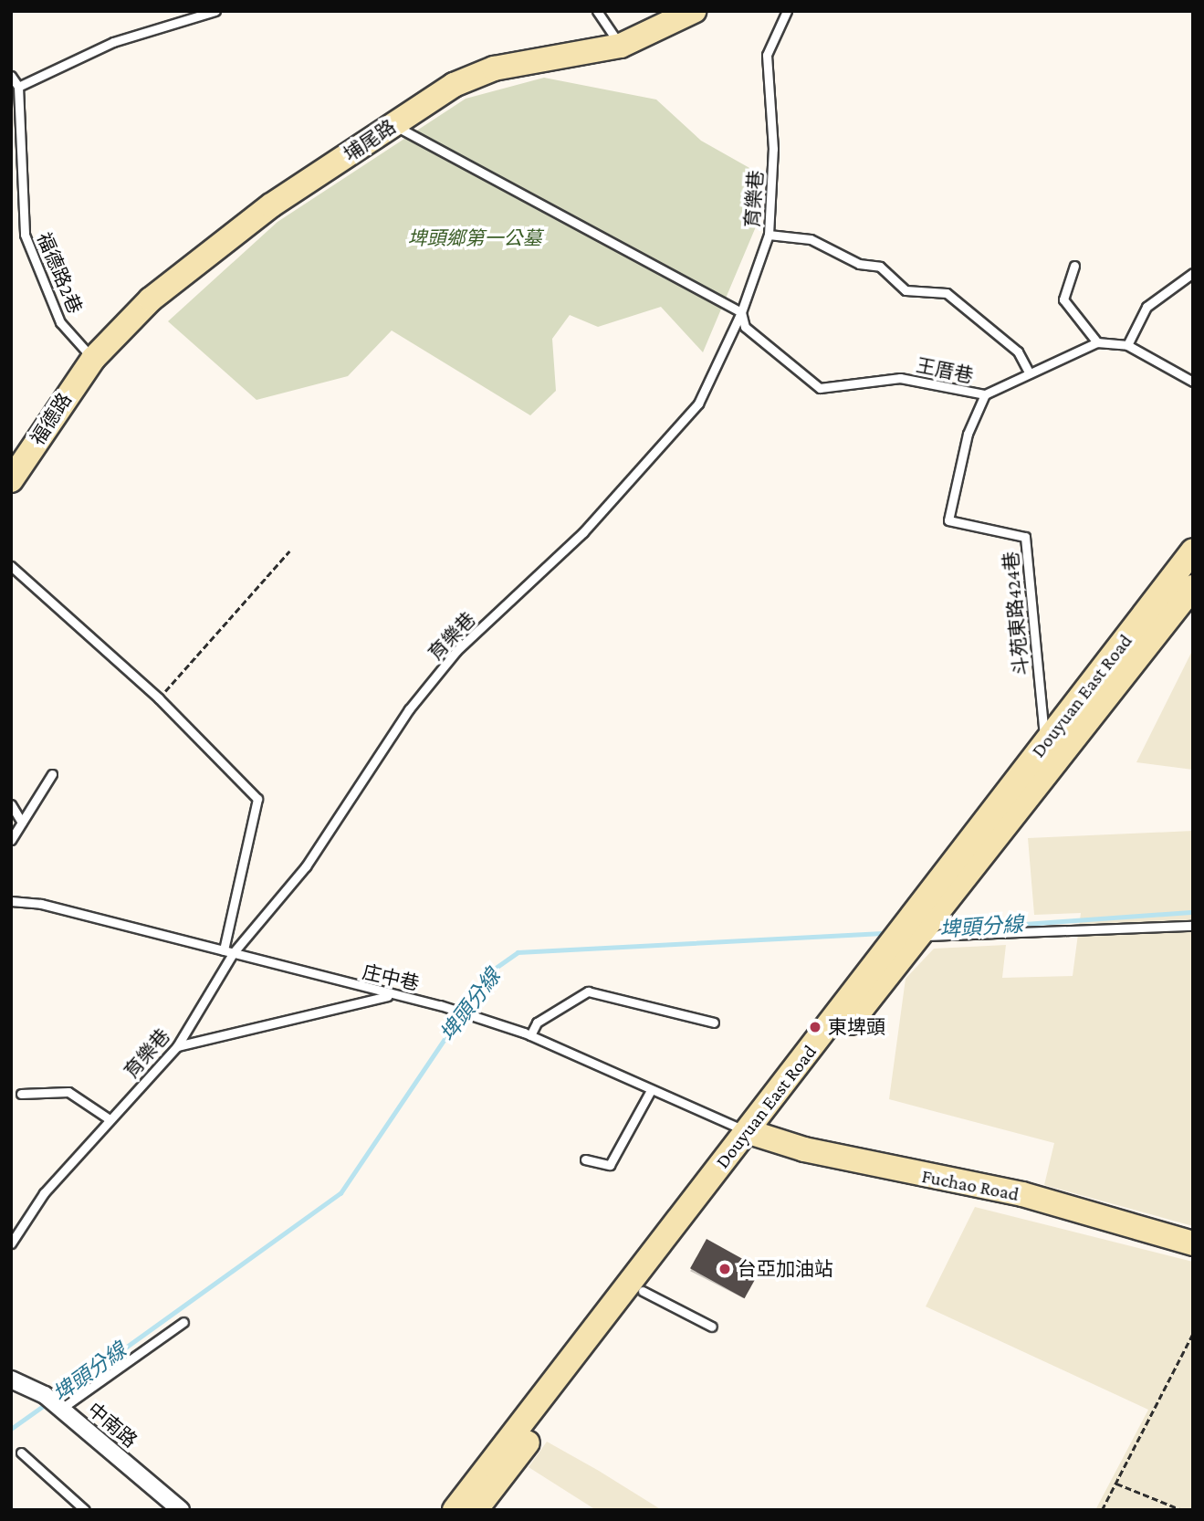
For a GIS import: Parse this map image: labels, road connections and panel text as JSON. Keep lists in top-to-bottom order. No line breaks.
{"streets":{"main road":["埔尾路","福德路","Douyuan East Road","Fuchao Road"],"street":["中南路"],"lane":["育樂巷","福德路2巷","王厝巷","斗苑東路424巷","庄中巷"]},"crossings":[["埔尾路","福德路2巷"],["埔尾路","福德路"],["育樂巷","王厝巷"],["育樂巷","庄中巷"],["福德路2巷","福德路"],["王厝巷","斗苑東路424巷"],["斗苑東路424巷","Douyuan East Road"],["Douyuan East Road","庄中巷"],["Douyuan East Road","Fuchao Road"],["庄中巷","Fuchao Road"]],"water":["埤頭分線"],"parks":["埤頭鄉第一公墓"],"places":["東埤頭","台亞加油站"]}
